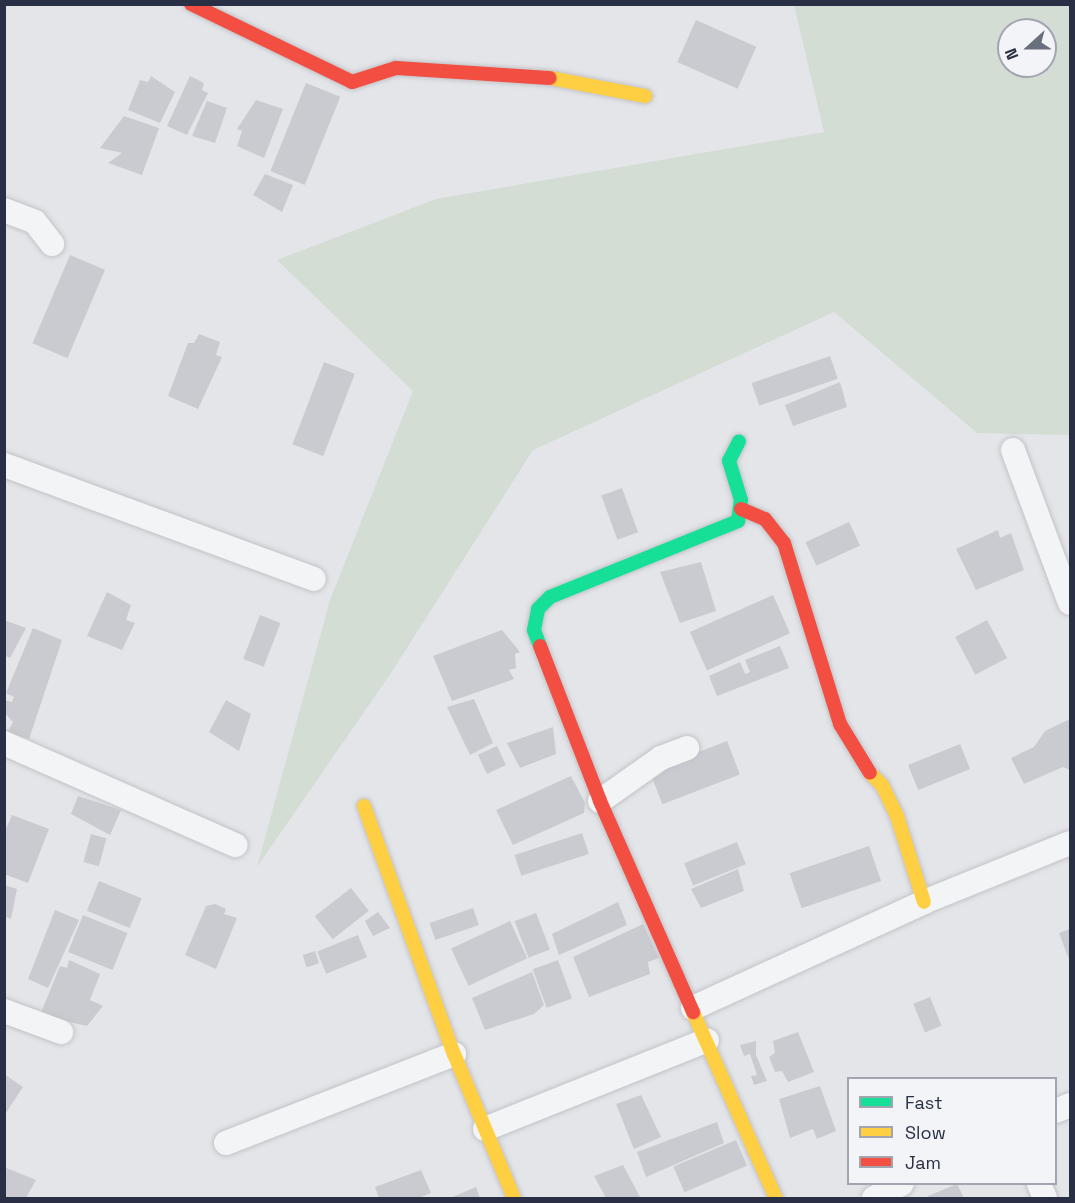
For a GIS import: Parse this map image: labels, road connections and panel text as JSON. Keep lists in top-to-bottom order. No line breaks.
{"legend":["Fast","Slow","Jam"],"north":"left"}
